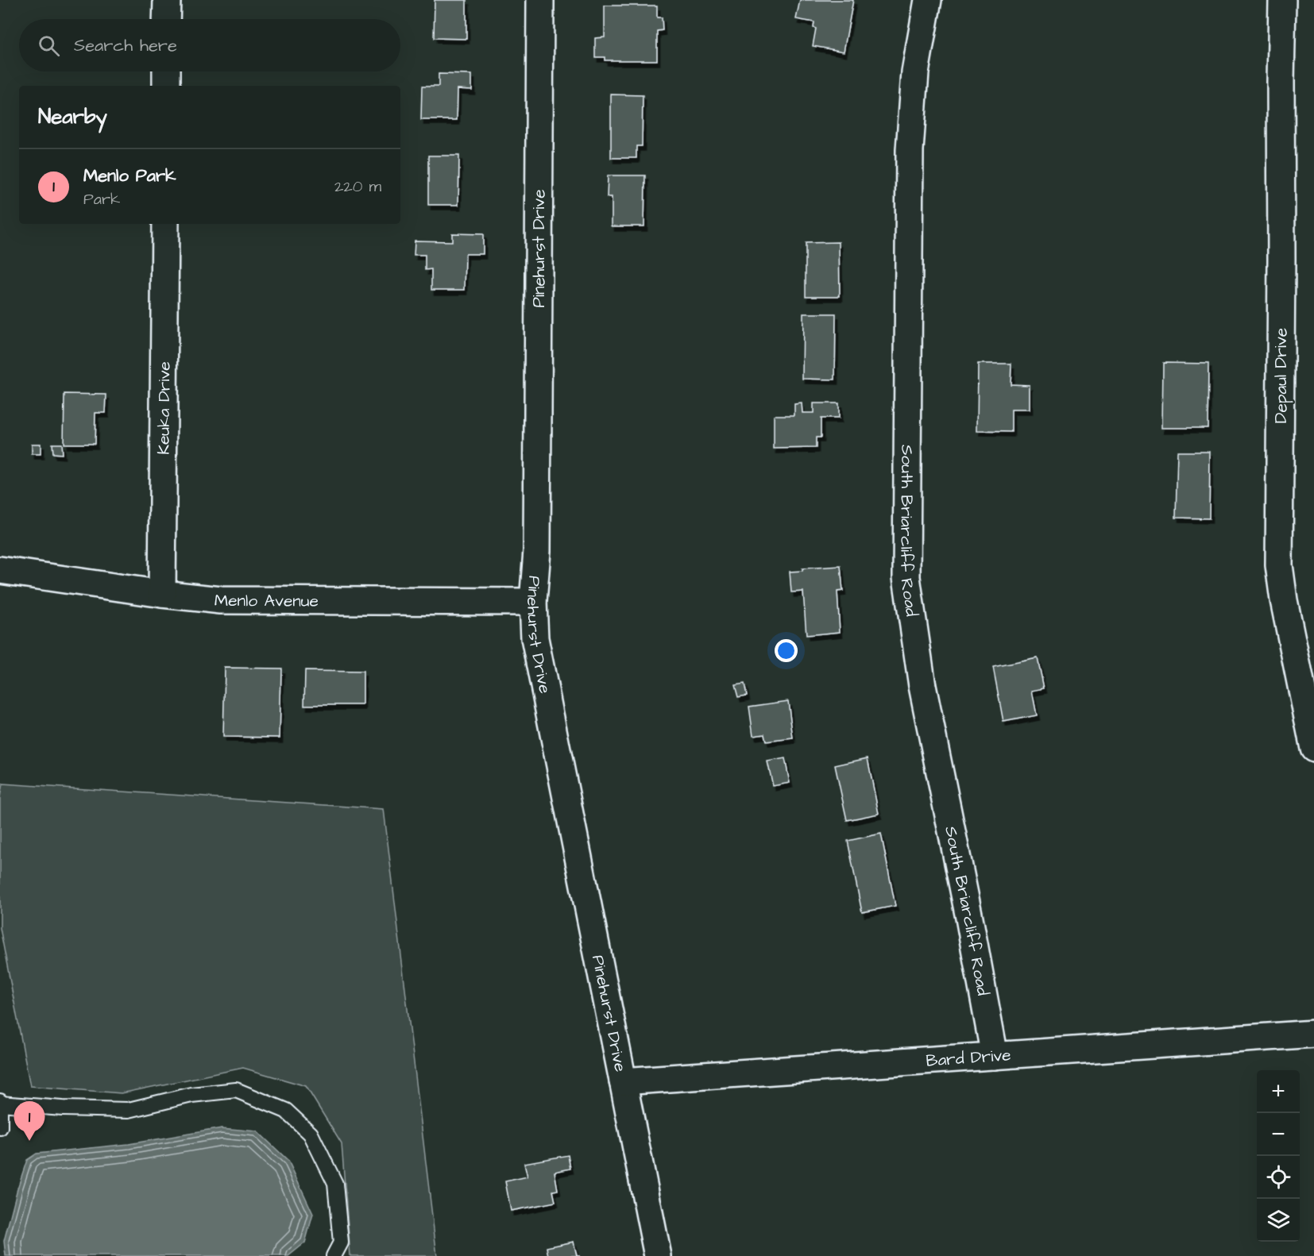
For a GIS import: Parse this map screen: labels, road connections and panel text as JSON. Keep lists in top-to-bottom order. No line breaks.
{"streets":{"street":["Pinehurst Drive","Depaul Drive","Keuka Drive","South Briarcliff Road","Menlo Avenue","Bard Drive"]},"crossings":[["Pinehurst Drive","Menlo Avenue"],["Pinehurst Drive","Bard Drive"],["Keuka Drive","Menlo Avenue"],["South Briarcliff Road","Bard Drive"]],"page":{"search":"Search here","heading":"Nearby","list":[{"mark":"1","name":"Menlo Park","note":"Park","value":"220 m"}],"map_buttons":["+","−"],"pins":"1"}}
